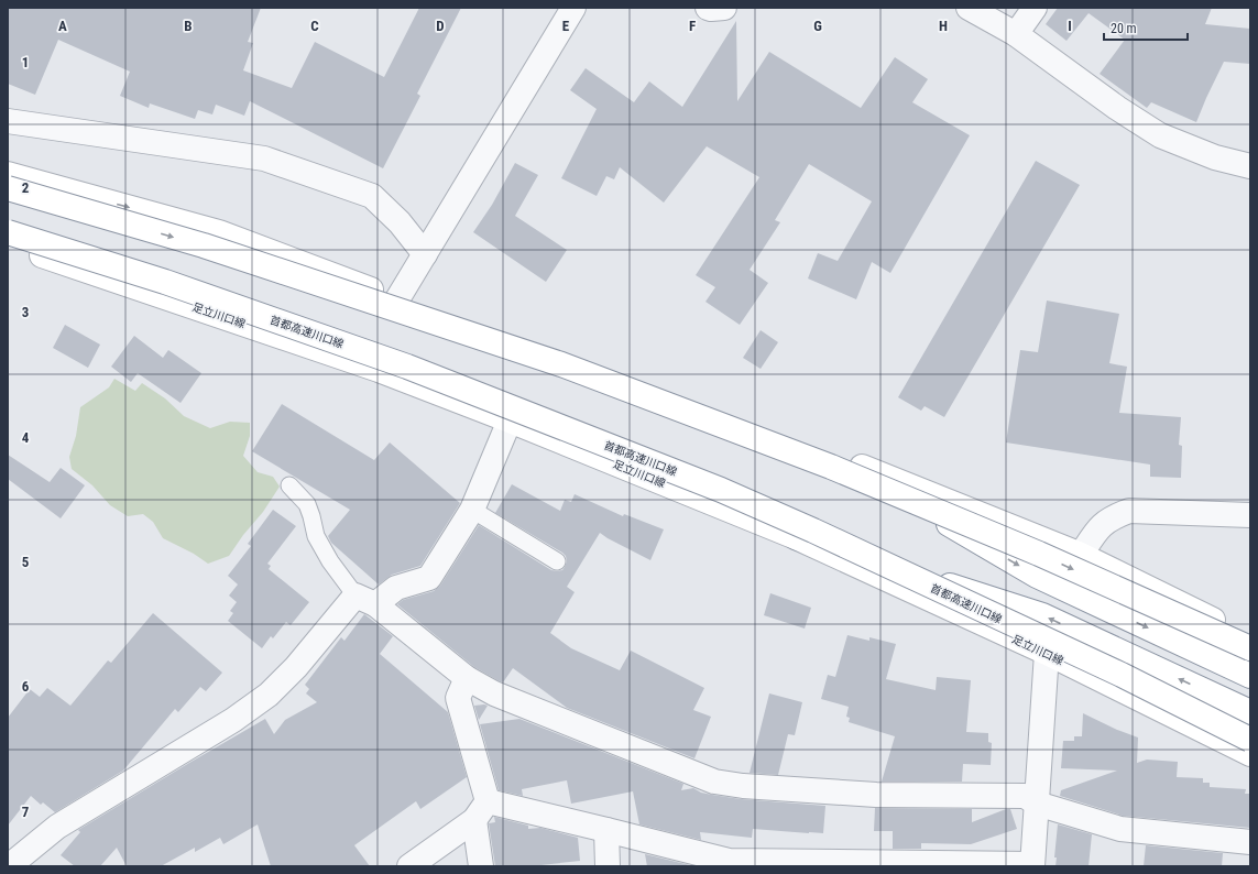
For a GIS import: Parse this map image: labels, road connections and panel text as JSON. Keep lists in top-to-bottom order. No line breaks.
{"streets":{"main road":["足立川口線","首都高速川口線"]},"scale_bar":"20 m","grid":{"columns":["A","B","C","D","E","F","G","H","I"],"rows":["1","2","3","4","5","6","7"]}}
